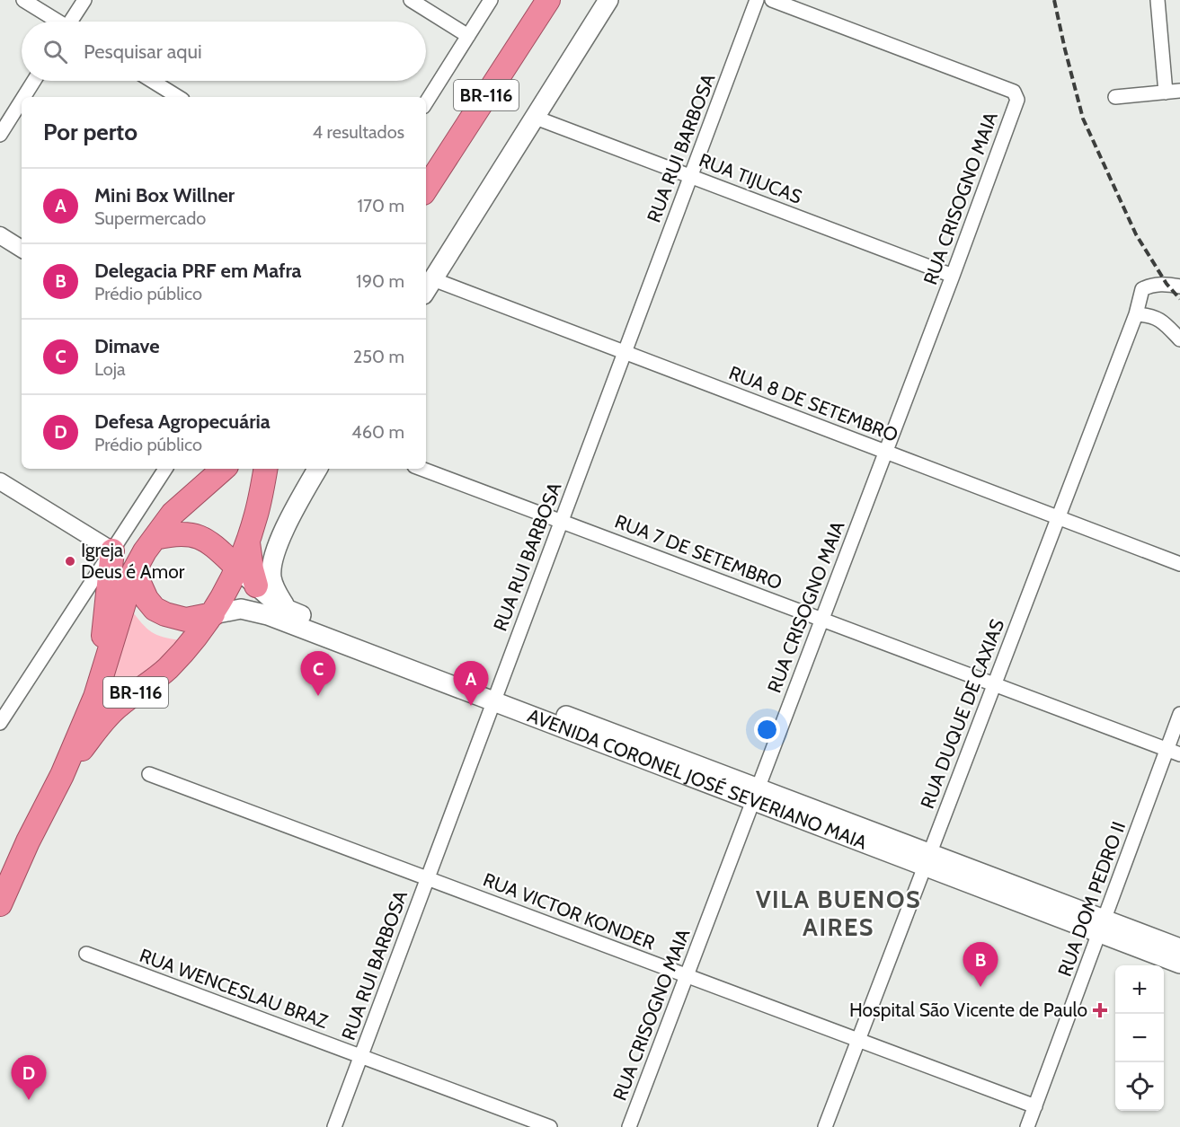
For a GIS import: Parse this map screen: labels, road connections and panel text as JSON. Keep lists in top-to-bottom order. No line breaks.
{"streets":{"highway":["BR-116"],"main road":["AVENIDA CORONEL JOSÉ SEVERIANO MAIA"],"street":["RUA RUI BARBOSA","RUA TIJUCAS","RUA CRISOGNO MAIA","RUA 8 DE SETEMBRO","RUA 7 DE SETEMBRO","RUA DUQUE DE CAXIAS","RUA DOM PEDRO II","RUA VICTOR KONDER","RUA WENCESLAU BRAZ"]},"crossings":[["BR-116","AVENIDA CORONEL JOSÉ SEVERIANO MAIA"],["RUA RUI BARBOSA","RUA TIJUCAS"],["RUA RUI BARBOSA","RUA 8 DE SETEMBRO"],["RUA RUI BARBOSA","RUA 7 DE SETEMBRO"],["RUA RUI BARBOSA","AVENIDA CORONEL JOSÉ SEVERIANO MAIA"],["RUA RUI BARBOSA","RUA VICTOR KONDER"],["RUA RUI BARBOSA","RUA WENCESLAU BRAZ"],["RUA TIJUCAS","RUA CRISOGNO MAIA"],["RUA CRISOGNO MAIA","RUA 8 DE SETEMBRO"],["RUA CRISOGNO MAIA","RUA 7 DE SETEMBRO"],["RUA CRISOGNO MAIA","AVENIDA CORONEL JOSÉ SEVERIANO MAIA"],["RUA CRISOGNO MAIA","RUA VICTOR KONDER"],["RUA 8 DE SETEMBRO","RUA DUQUE DE CAXIAS"],["RUA 7 DE SETEMBRO","RUA DUQUE DE CAXIAS"],["RUA 7 DE SETEMBRO","RUA DOM PEDRO II"],["RUA DUQUE DE CAXIAS","AVENIDA CORONEL JOSÉ SEVERIANO MAIA"],["RUA DUQUE DE CAXIAS","RUA VICTOR KONDER"],["AVENIDA CORONEL JOSÉ SEVERIANO MAIA","RUA DOM PEDRO II"],["RUA DOM PEDRO II","RUA VICTOR KONDER"]],"districts":["VILA BUENOS AIRES"],"places":{"other":["Igreja Deus é Amor"],"health":["Hospital São Vicente de Paulo"]},"page":{"search":"Pesquisar aqui","heading":["Por perto","4 resultados"],"list":[{"mark":"A","name":"Mini Box Willner","note":"Supermercado","value":"170 m"},{"mark":"B","name":"Delegacia PRF em Mafra","note":"Prédio público","value":"190 m"},{"mark":"C","name":"Dimave","note":"Loja","value":"250 m"},{"mark":"D","name":"Defesa Agropecuária","note":"Prédio público","value":"460 m"}],"pins":["C","A","B","D"],"map_buttons":["+","−"]}}
